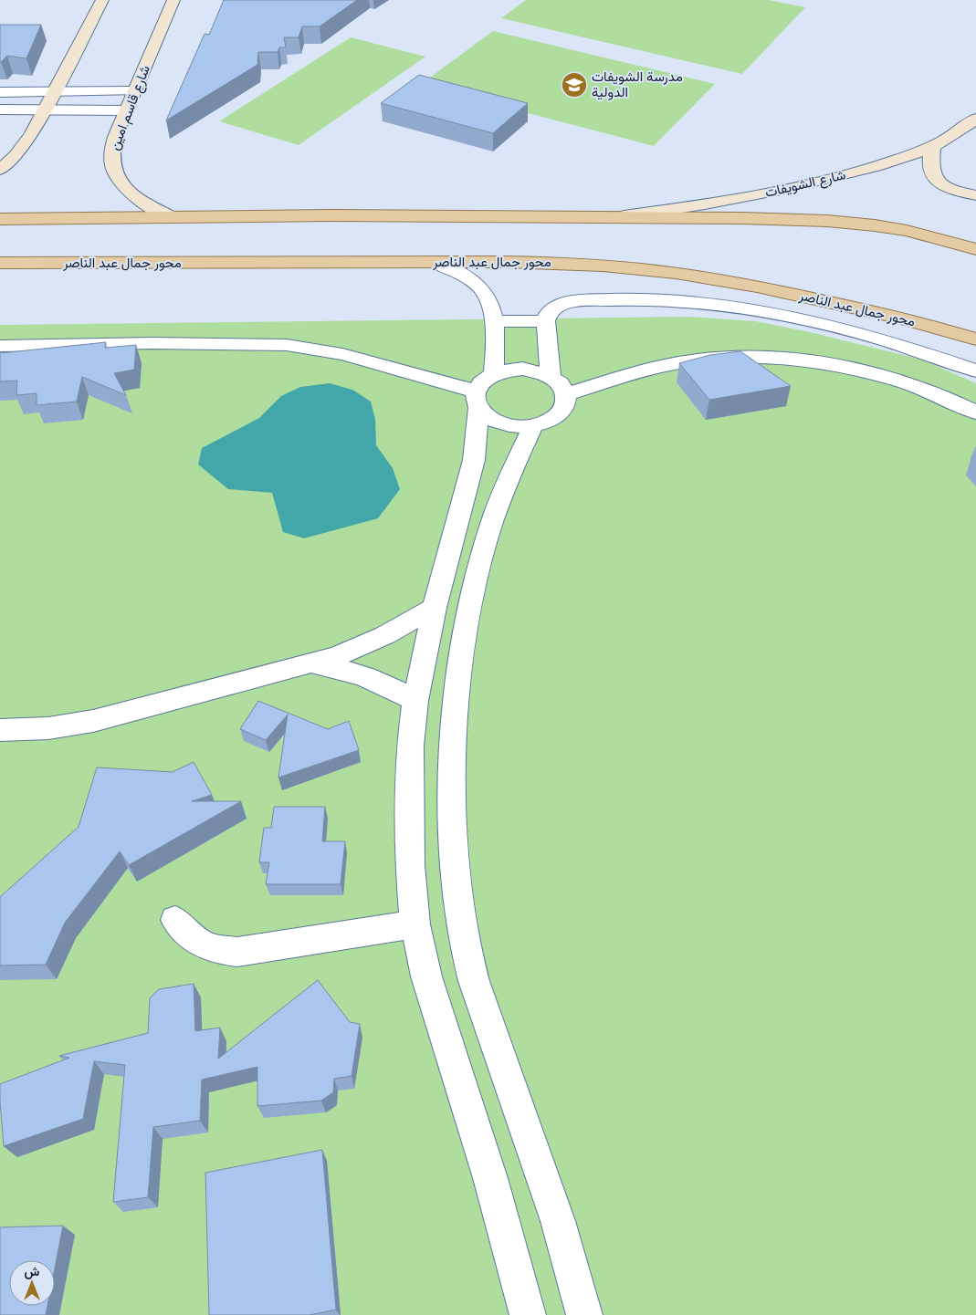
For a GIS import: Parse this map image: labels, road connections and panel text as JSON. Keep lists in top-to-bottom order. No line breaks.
{"streets":{"main road":["شارع قاسم امين","شارع الشويفات","محور جمال عبد الناصر"]},"places":{"school or university":["مدرسة الشويفات الدولية"]},"north":"top"}
